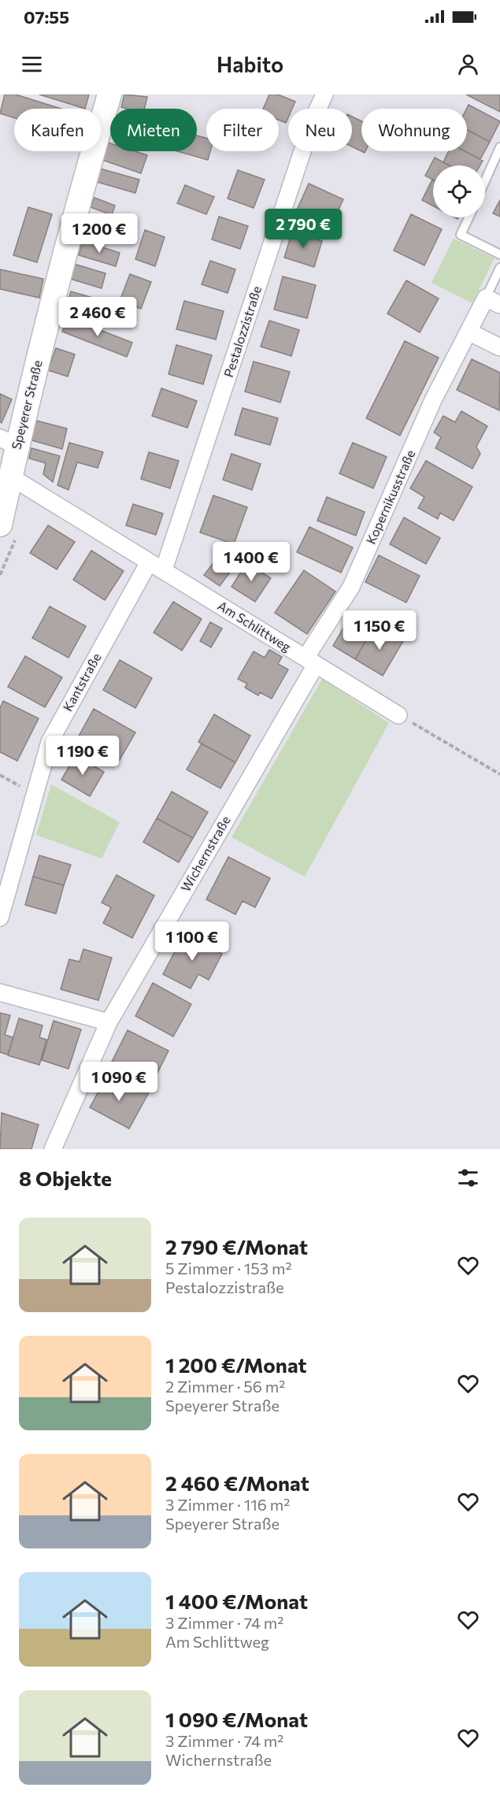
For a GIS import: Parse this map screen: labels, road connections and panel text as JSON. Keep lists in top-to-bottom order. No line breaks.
{"streets":{"main road":["Speyerer Straße"],"street":["Pestalozzistraße","Kopernikusstraße","Am Schlittweg","Kantstraße","Wichernstraße"]},"crossings":[["Pestalozzistraße","Am Schlittweg"],["Speyerer Straße","Am Schlittweg"],["Kopernikusstraße","Am Schlittweg"],["Kopernikusstraße","Wichernstraße"],["Am Schlittweg","Kantstraße"],["Am Schlittweg","Wichernstraße"]],"page":{"status":"07:55","header":"Habito","chip":["Kaufen","Mieten","Filter","Neu","Wohnung"],"price":["2 790 €","1 200 €","2 460 €","1 400 €","1 150 €","1 190 €","1 100 €","1 090 €"],"heading":"8 Objekte","list":[{"name":"2 790 €/Monat","note":"5 Zimmer · 153 m² · Pestalozzistraße"},{"name":"1 200 €/Monat","note":"2 Zimmer · 56 m² · Speyerer Straße"},{"name":"2 460 €/Monat","note":"3 Zimmer · 116 m² · Speyerer Straße"},{"name":"1 400 €/Monat","note":"3 Zimmer · 74 m² · Am Schlittweg"},{"name":"1 090 €/Monat","note":"3 Zimmer · 74 m² · Wichernstraße"}]}}
